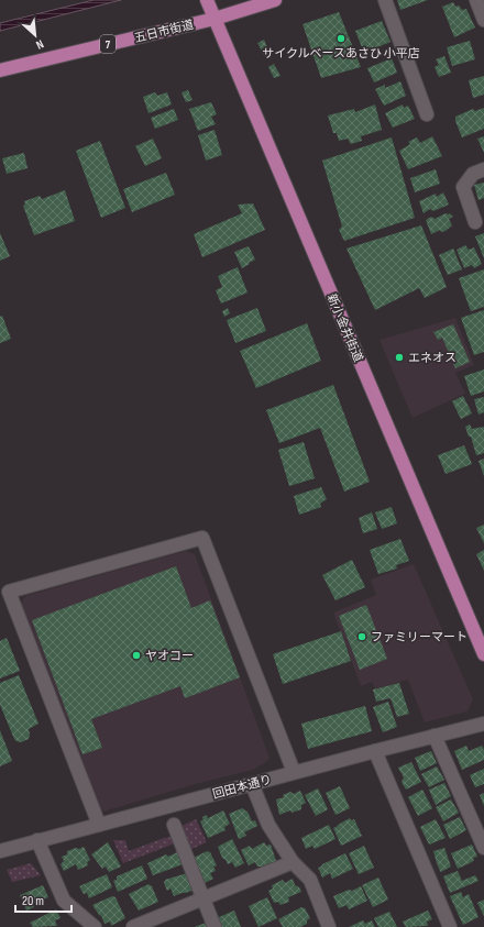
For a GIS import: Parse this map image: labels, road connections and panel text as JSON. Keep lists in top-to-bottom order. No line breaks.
{"streets":{"main road":["五日市街道","7","新小金井街道"],"street":["回田本通り"]},"crossings":[["五日市街道","新小金井街道"]],"places":["サイクルベースあさひ 小平店","エネオス","ファミリーマート","ヤオコー"],"scale_bar":"20 m","north":"bottom right"}
